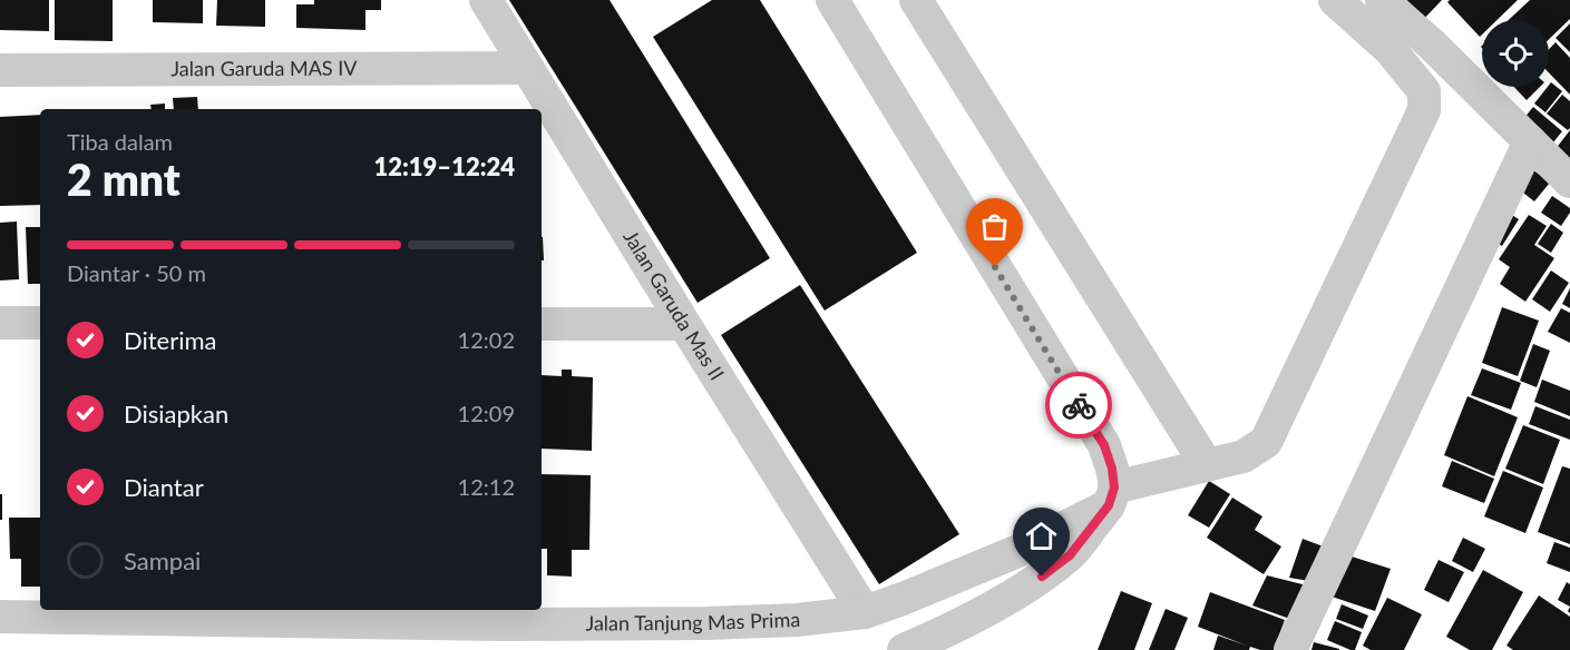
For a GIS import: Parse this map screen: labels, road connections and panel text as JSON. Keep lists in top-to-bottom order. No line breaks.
{"streets":{"street":["Jalan Garuda MAS IV","Jalan Garuda Mas II","Jalan Tanjung Mas Prima"]},"crossings":[["Jalan Garuda MAS IV","Jalan Garuda Mas II"],["Jalan Garuda Mas II","Jalan Tanjung Mas Prima"]],"page":{"heading":["2 mnt","Tiba dalam","12:19–12:24"],"bar":"Diantar · 50 m","list":[["Diterima","12:02"],["Disiapkan","12:09"],["Diantar","12:12"],"Sampai"]}}
